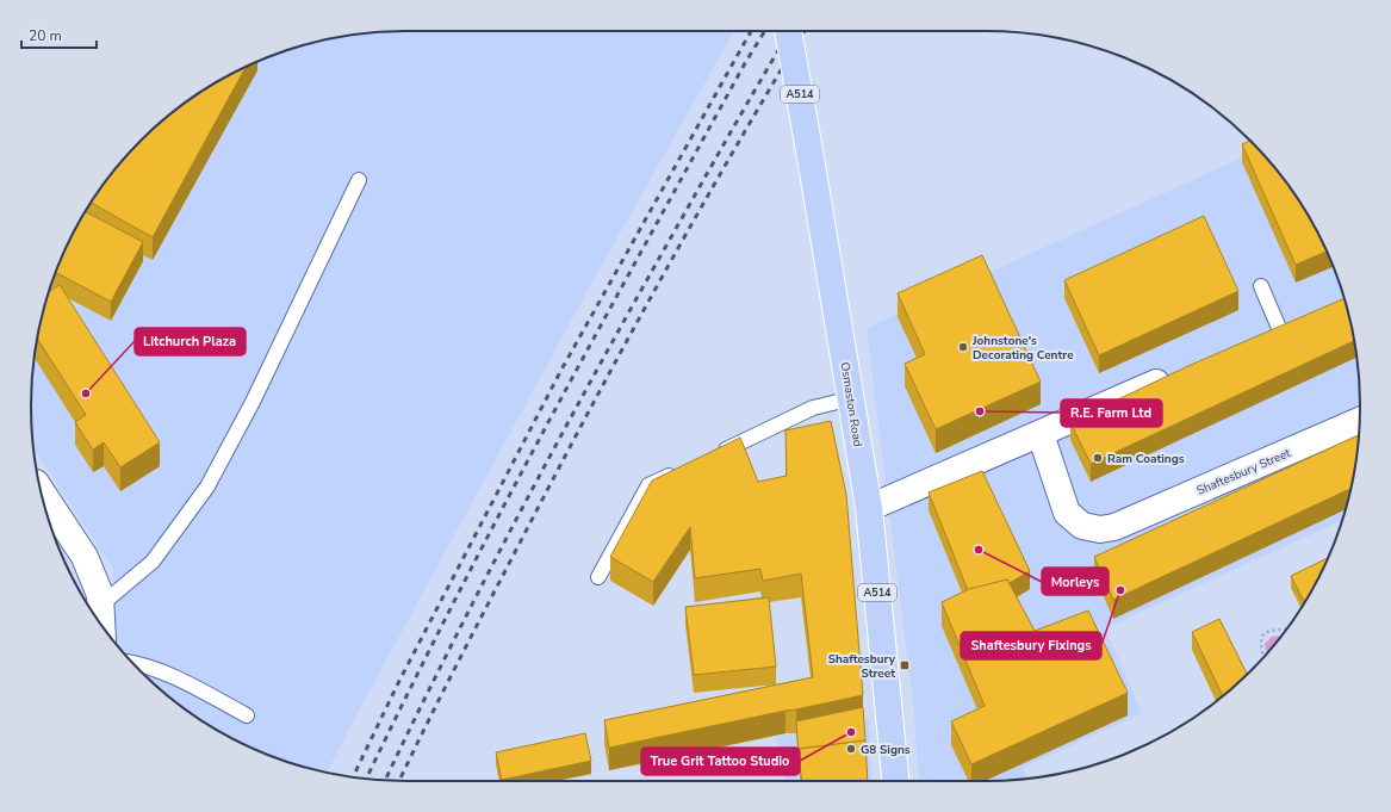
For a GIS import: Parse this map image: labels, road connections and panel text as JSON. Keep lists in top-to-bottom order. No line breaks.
{"streets":{"main road":["A514","Osmaston Road"],"street":["Shaftesbury Street"]},"places":{"other":["Johnstone's Decorating Centre","Litchurch Plaza","R.E. Farm Ltd","Ram Coatings","Morleys","Shaftesbury Fixings","True Grit Tattoo Studio","G8 Signs"],"transit":["Shaftesbury Street"]},"scale_bar":"20 m"}
